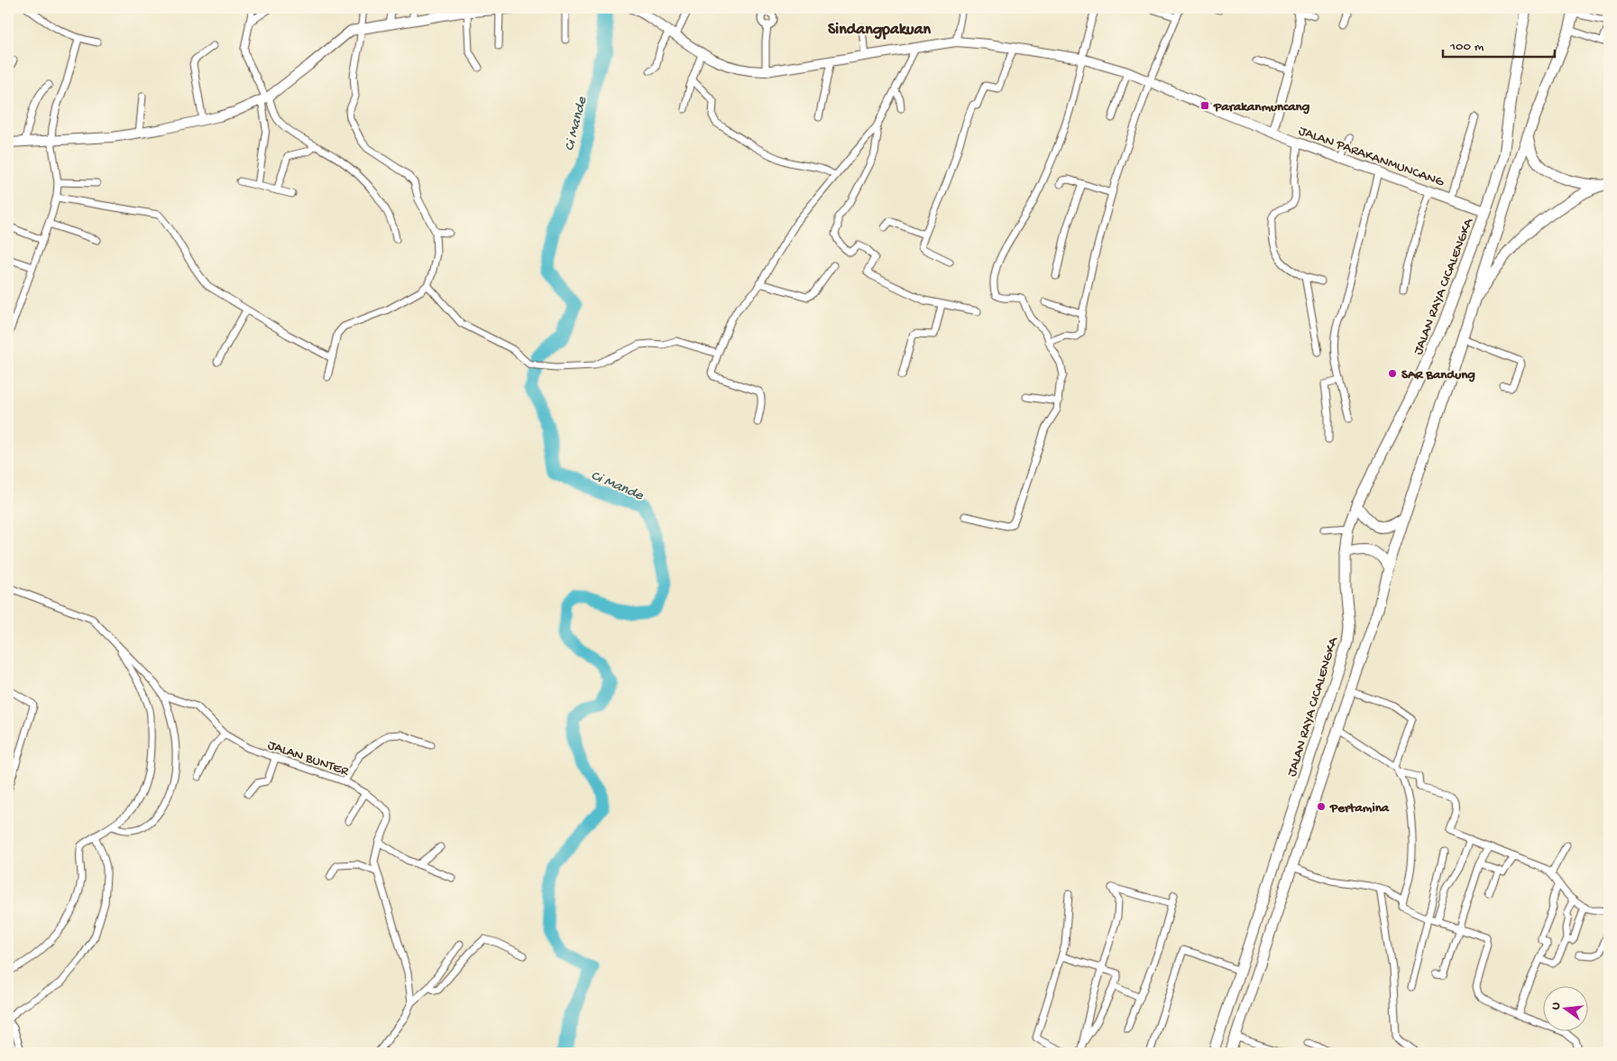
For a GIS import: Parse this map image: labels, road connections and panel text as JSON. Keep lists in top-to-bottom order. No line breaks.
{"streets":{"main road":["JALAN PARAKANMUNCANG","JALAN RAYA CICALENGKA"],"street":["JALAN BUNTER"]},"crossings":[["JALAN PARAKANMUNCANG","JALAN RAYA CICALENGKA"]],"districts":["Sindangpakuan"],"water":["Ci Mande"],"places":{"transit":["Parakanmuncang"],"other":["SAR Bandung","Pertamina"]},"scale_bar":"100 m","north":"left"}
